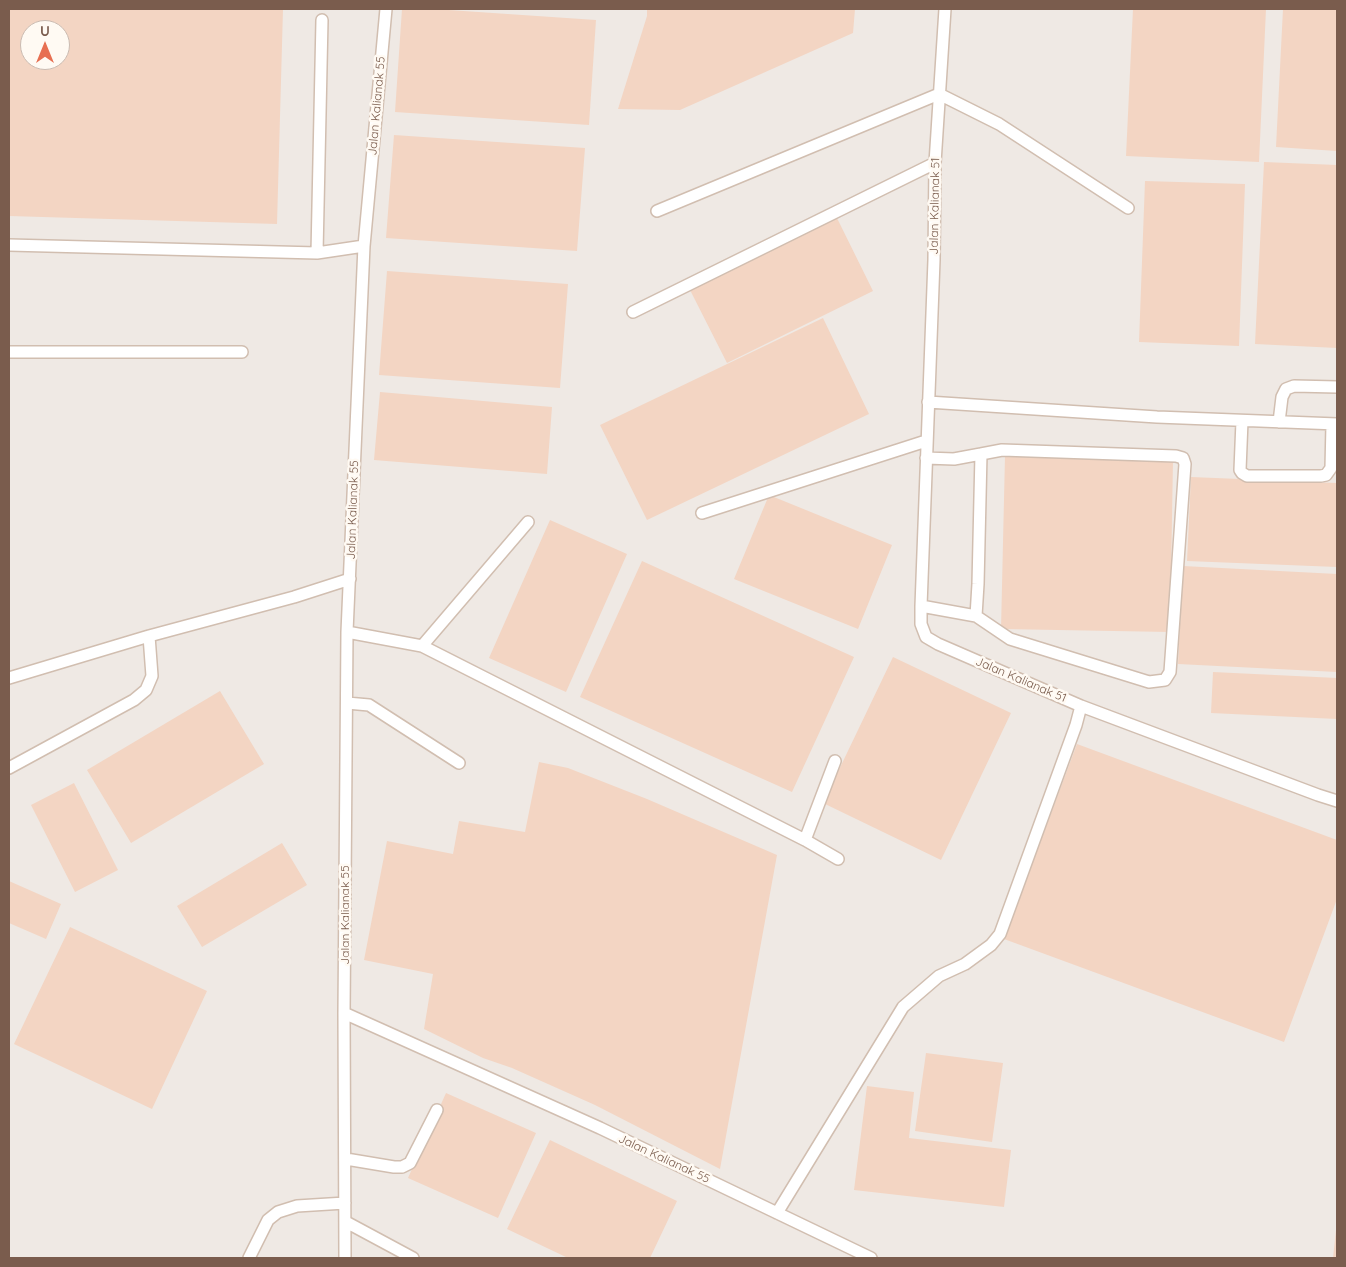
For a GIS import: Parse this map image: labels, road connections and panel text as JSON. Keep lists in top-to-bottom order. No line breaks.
{"streets":{"lane":["Jalan Kalianak 55","Jalan Kalianak 51"]},"north":"top"}
